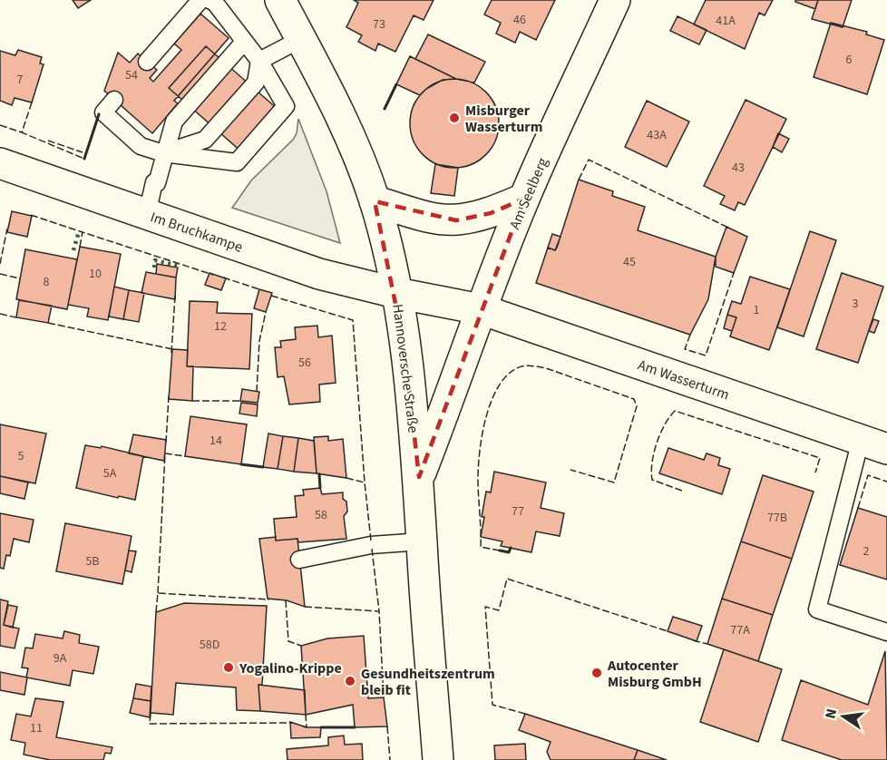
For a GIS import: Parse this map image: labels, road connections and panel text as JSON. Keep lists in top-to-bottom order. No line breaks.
{"streets":{"street":["Am Seelberg","Im Bruchkampe","Hannoversche Straße","Am Wasserturm"]},"crossings":[["Am Seelberg","Hannoversche Straße"],["Am Seelberg","Am Wasserturm"],["Im Bruchkampe","Hannoversche Straße"]],"places":["Misburger Wasserturm","Yogalino-Krippe","Autocenter Misburg GmbH","Gesundheitszentrum bleib fit"],"house_numbers":["46","41A","73","6","54","7","43A","43","45","10","8","3","1","12","56","14","5","5A","77","58","77B","2","5B","77A","58D","9A","11"],"north":"left"}
